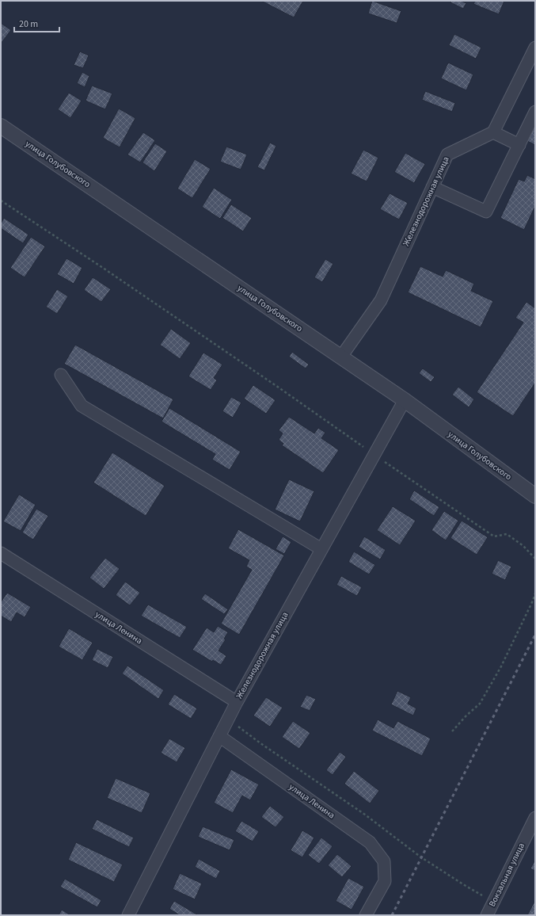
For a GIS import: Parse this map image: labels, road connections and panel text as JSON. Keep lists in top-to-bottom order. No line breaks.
{"streets":{"street":["улица Голубовского","Железнодорожная улица","улица Ленина","Вокзальная улица"]},"crossings":[["улица Голубовского","Железнодорожная улица"],["Железнодорожная улица","улица Ленина"]],"scale_bar":"20 m"}
